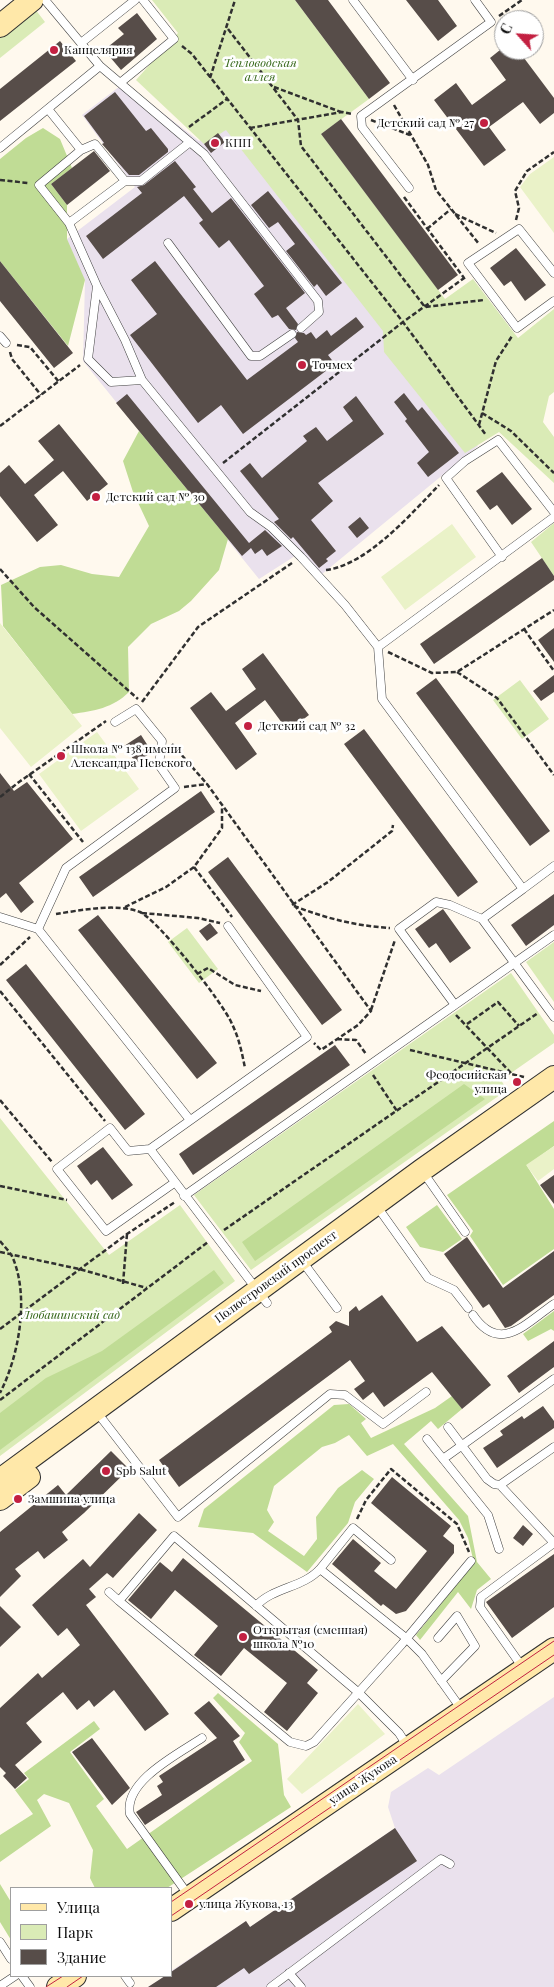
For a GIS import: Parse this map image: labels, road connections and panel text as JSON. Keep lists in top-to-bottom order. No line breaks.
{"streets":{"main road":["Полюстровский проспект","улица Жукова"]},"parks":["Тепловодская аллея","Любашинский сад"],"places":["Канцелярия","Детский сад № 27","КПП","Точмех","Детский сад № 30","Детский сад № 32","Школа № 138 имени Александра Невского","Феодосийская улица","Spb Salut","Замшина улица","Открытая (сменная) школа №10","улица Жукова, 13"],"legend":["Улица","Парк","Здание"],"north":"top left"}
